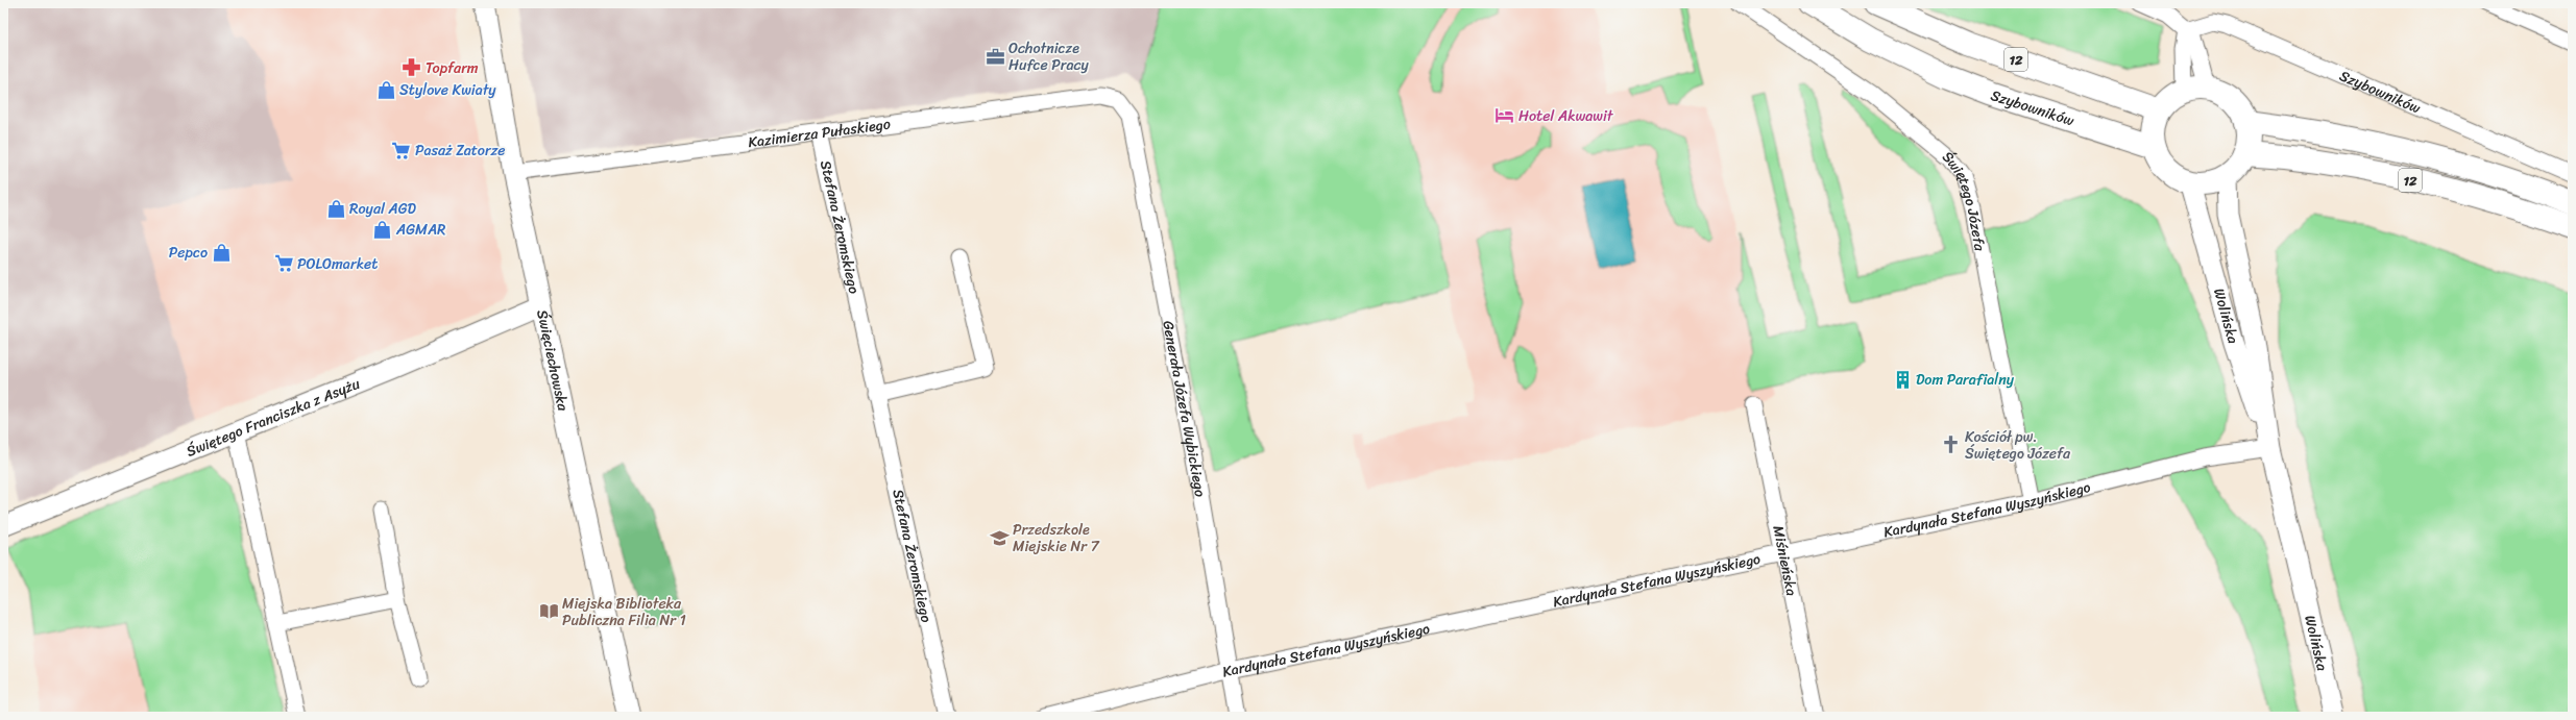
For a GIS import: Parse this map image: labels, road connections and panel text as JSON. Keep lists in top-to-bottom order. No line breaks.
{"streets":{"main road":["12","Szybowników"],"street":["Kazimierza Pułaskiego","Świętego Józefa","Stefana Żeromskiego","Wolińska","Święciechowska","Generała Józefa Wybickiego","Świętego Franciszka z Asyżu","Kardynała Stefana Wyszyńskiego","Miśnieńska"]},"crossings":[["12","Szybowników"],["12","Wolińska"],["Szybowników","Wolińska"],["Kazimierza Pułaskiego","Stefana Żeromskiego"],["Kazimierza Pułaskiego","Święciechowska"],["Kazimierza Pułaskiego","Generała Józefa Wybickiego"],["Świętego Józefa","Kardynała Stefana Wyszyńskiego"],["Wolińska","Kardynała Stefana Wyszyńskiego"],["Święciechowska","Świętego Franciszka z Asyżu"],["Generała Józefa Wybickiego","Kardynała Stefana Wyszyńskiego"],["Kardynała Stefana Wyszyńskiego","Miśnieńska"]],"places":{"office":["Ochotnicze Hufce Pracy"],"pharmacy":["Topfarm"],"shop":["Stylove Kwiaty","Royal AGD","AGMAR","Pepco"],"hotel":["Hotel Akwawit"],"supermarket":["Pasaż Zatorze","POLOmarket"],"building":["Dom Parafialny"],"church":["Kościół pw. Świętego Józefa"],"school or university":["Przedszkole Miejskie Nr 7"],"library":["Miejska Biblioteka Publiczna Filia Nr 1"]}}
